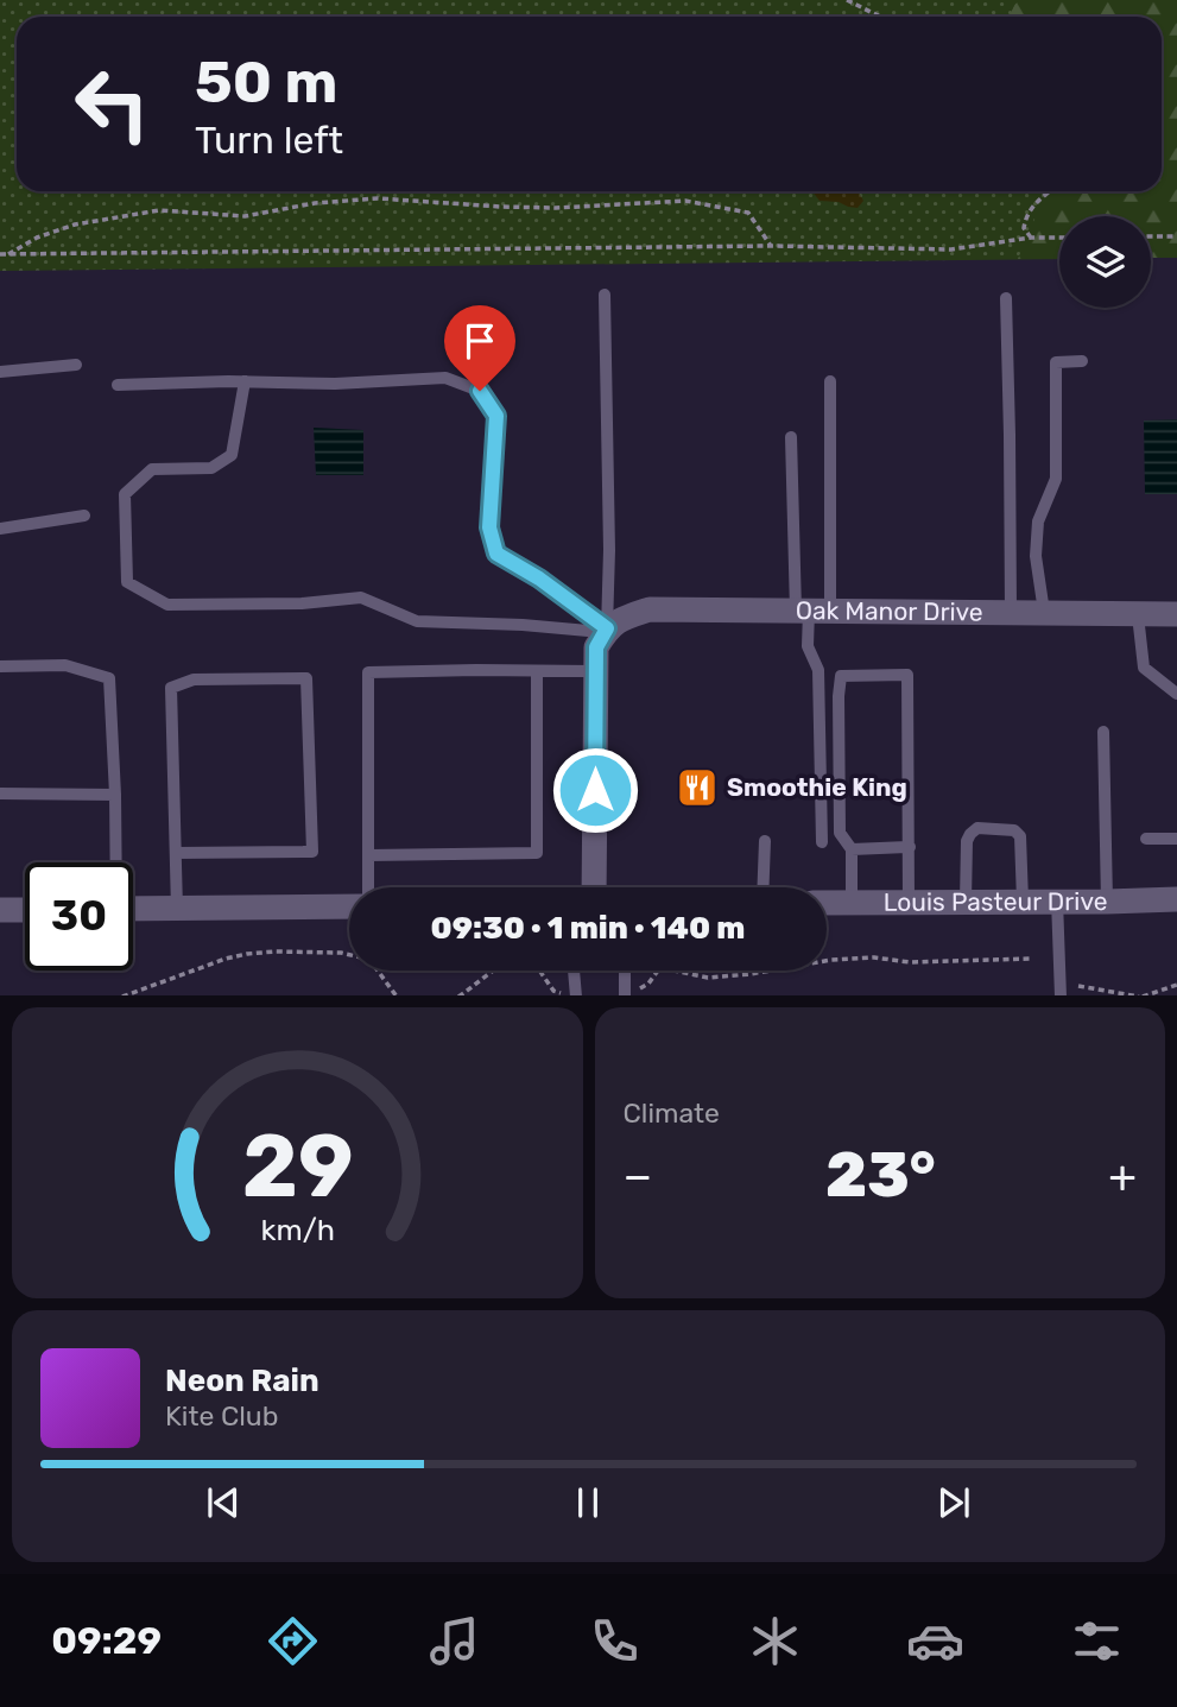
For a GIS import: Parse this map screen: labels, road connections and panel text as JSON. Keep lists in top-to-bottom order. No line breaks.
{"streets":{"street":["Oak Manor Drive","Louis Pasteur Drive"]},"places":{"restaurant":["Smoothie King"]},"page":{"turn":["50 m","Turn left"],"limit":"30","trip":"09:30 · 1 min · 140 m","tile":"Climate","heat":["−","23°","+"],"song":["Neon Rain","Kite Club"],"tabs":"09:29","gauge":["29","km/h"]}}
